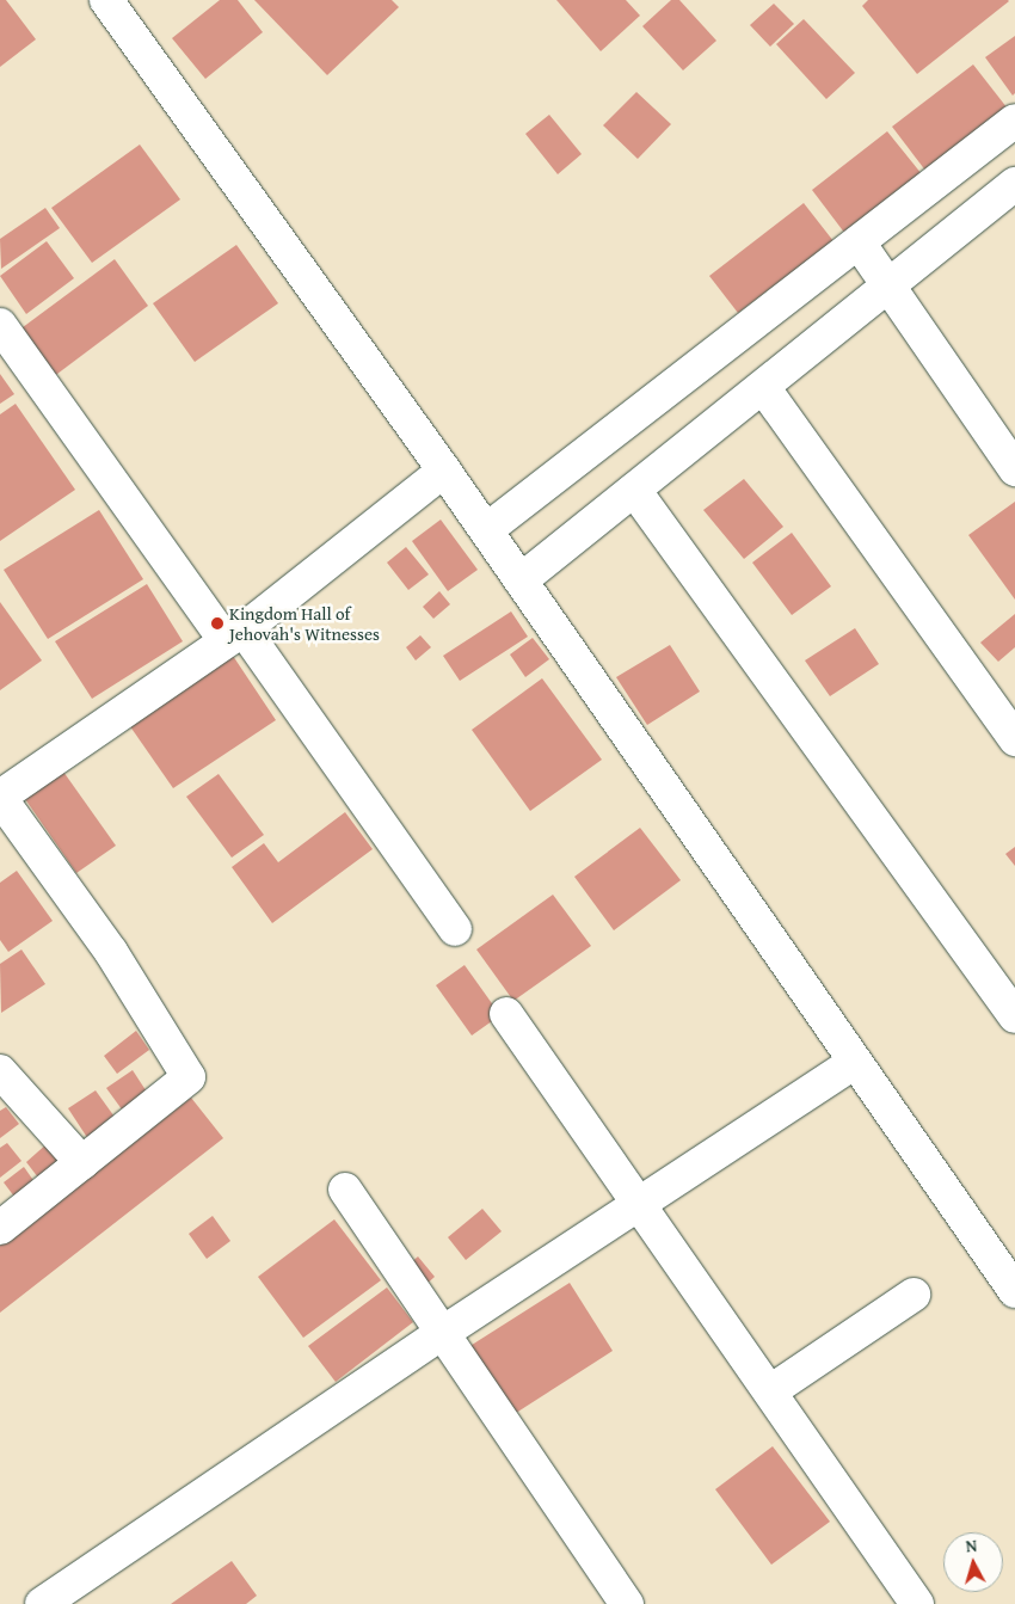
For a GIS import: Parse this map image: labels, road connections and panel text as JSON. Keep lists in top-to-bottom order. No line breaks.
{"places":["Kingdom Hall of Jehovah's Witnesses"],"north":"top"}
